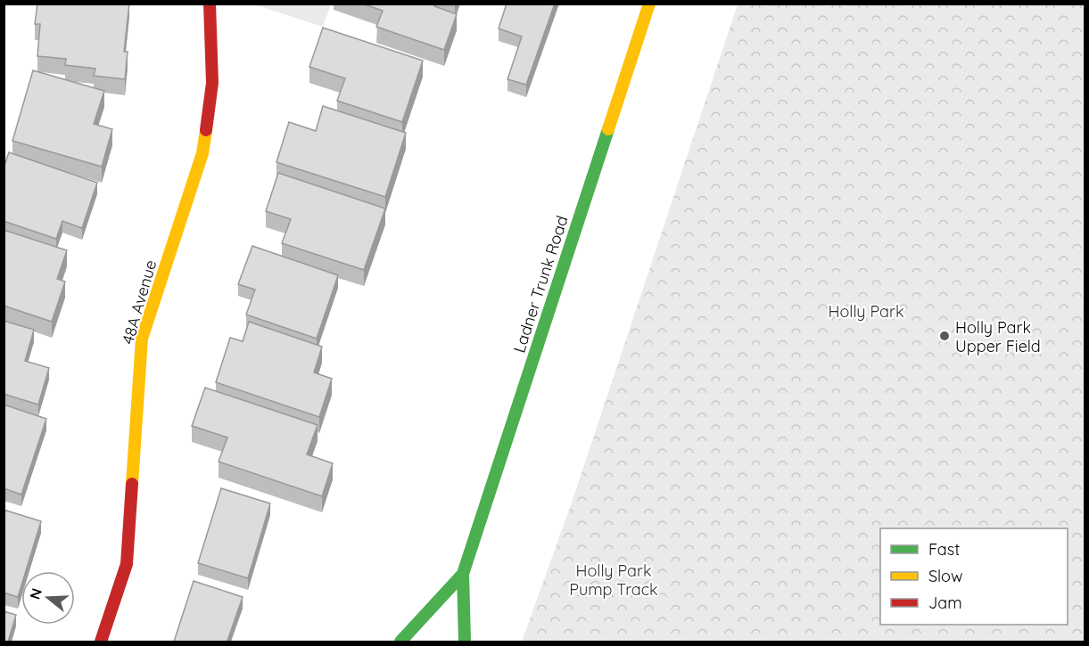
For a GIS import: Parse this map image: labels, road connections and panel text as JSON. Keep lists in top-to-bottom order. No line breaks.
{"streets":{"main road":["Ladner Trunk Road","48A Avenue"]},"parks":["Holly Park","Holly Park Pump Track"],"places":["Holly Park Upper Field"],"legend":["Fast","Slow","Jam"],"north":"left"}
